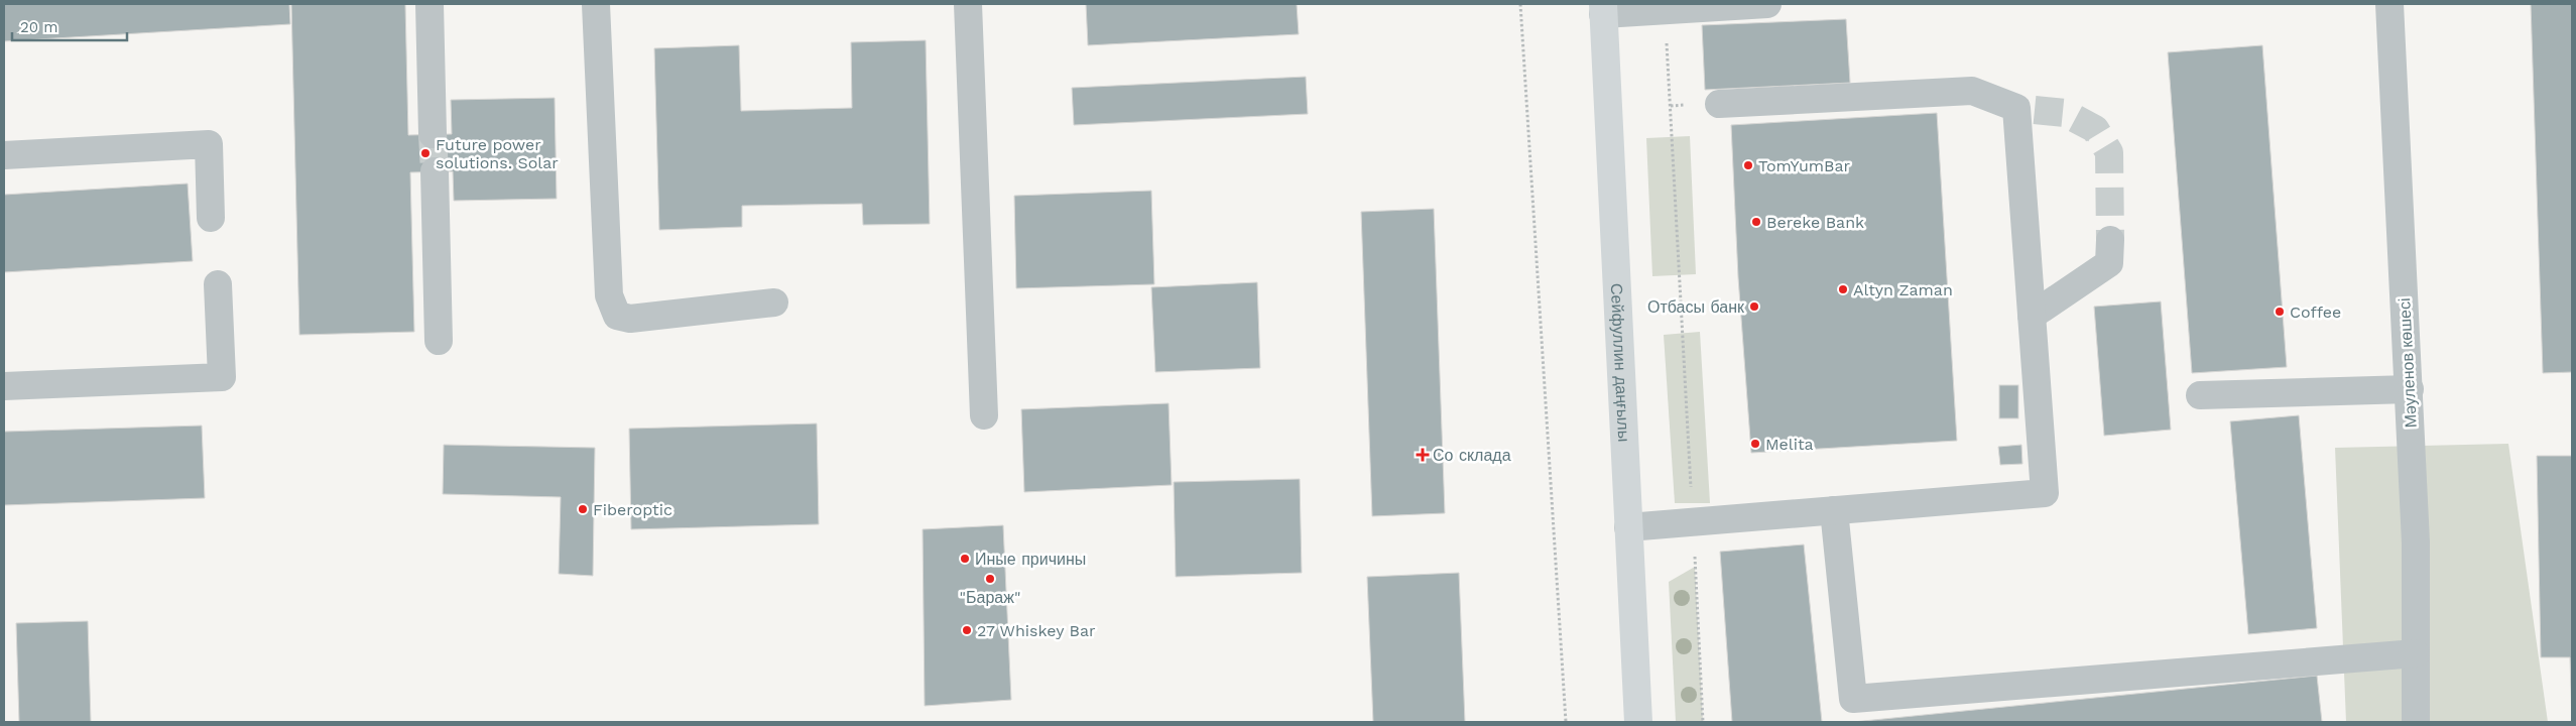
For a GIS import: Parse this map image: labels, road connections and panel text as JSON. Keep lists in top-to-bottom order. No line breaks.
{"streets":{"main road":["Сейфуллин даңғылы"],"lane":["Мәуленов көшесі"]},"places":{"other":["Future power solutions. Solar","TomYumBar","Bereke Bank","Altyn Zaman","Отбасы банк","Coffee","Melita","Fiberoptic","Иные причины","\"Бараж\"","27 Whiskey Bar"],"health":["Со склада"]},"scale_bar":"20 m"}
